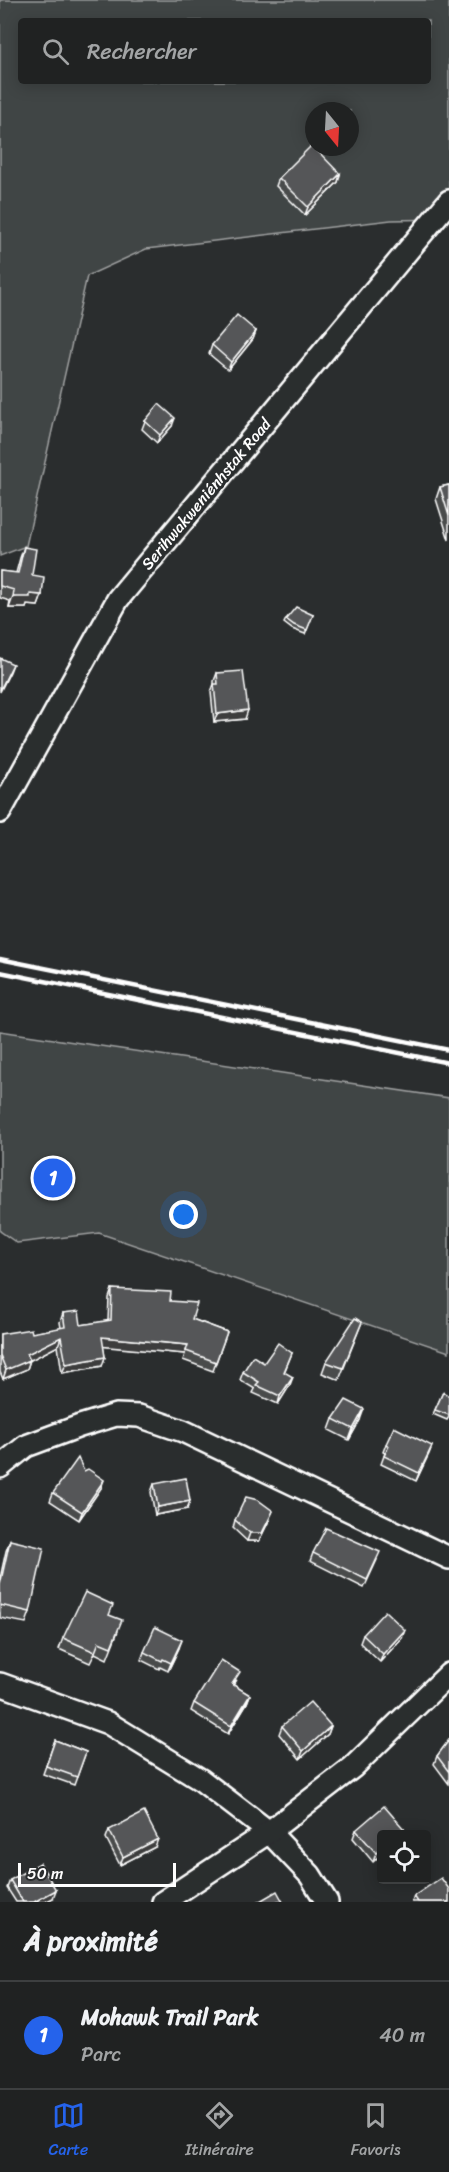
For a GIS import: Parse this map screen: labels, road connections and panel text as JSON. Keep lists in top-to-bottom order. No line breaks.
{"streets":{"street":["Serihwakweniénhstak Road"]},"scale_bar":"50 m","north":"bottom","page":{"search":"Rechercher","pins":"1","scale":"50 m","heading":"À proximité","list":[{"mark":"1","name":"Mohawk Trail Park","note":"Parc","value":"40 m"}],"nav":["Carte","Itinéraire","Favoris"]}}
